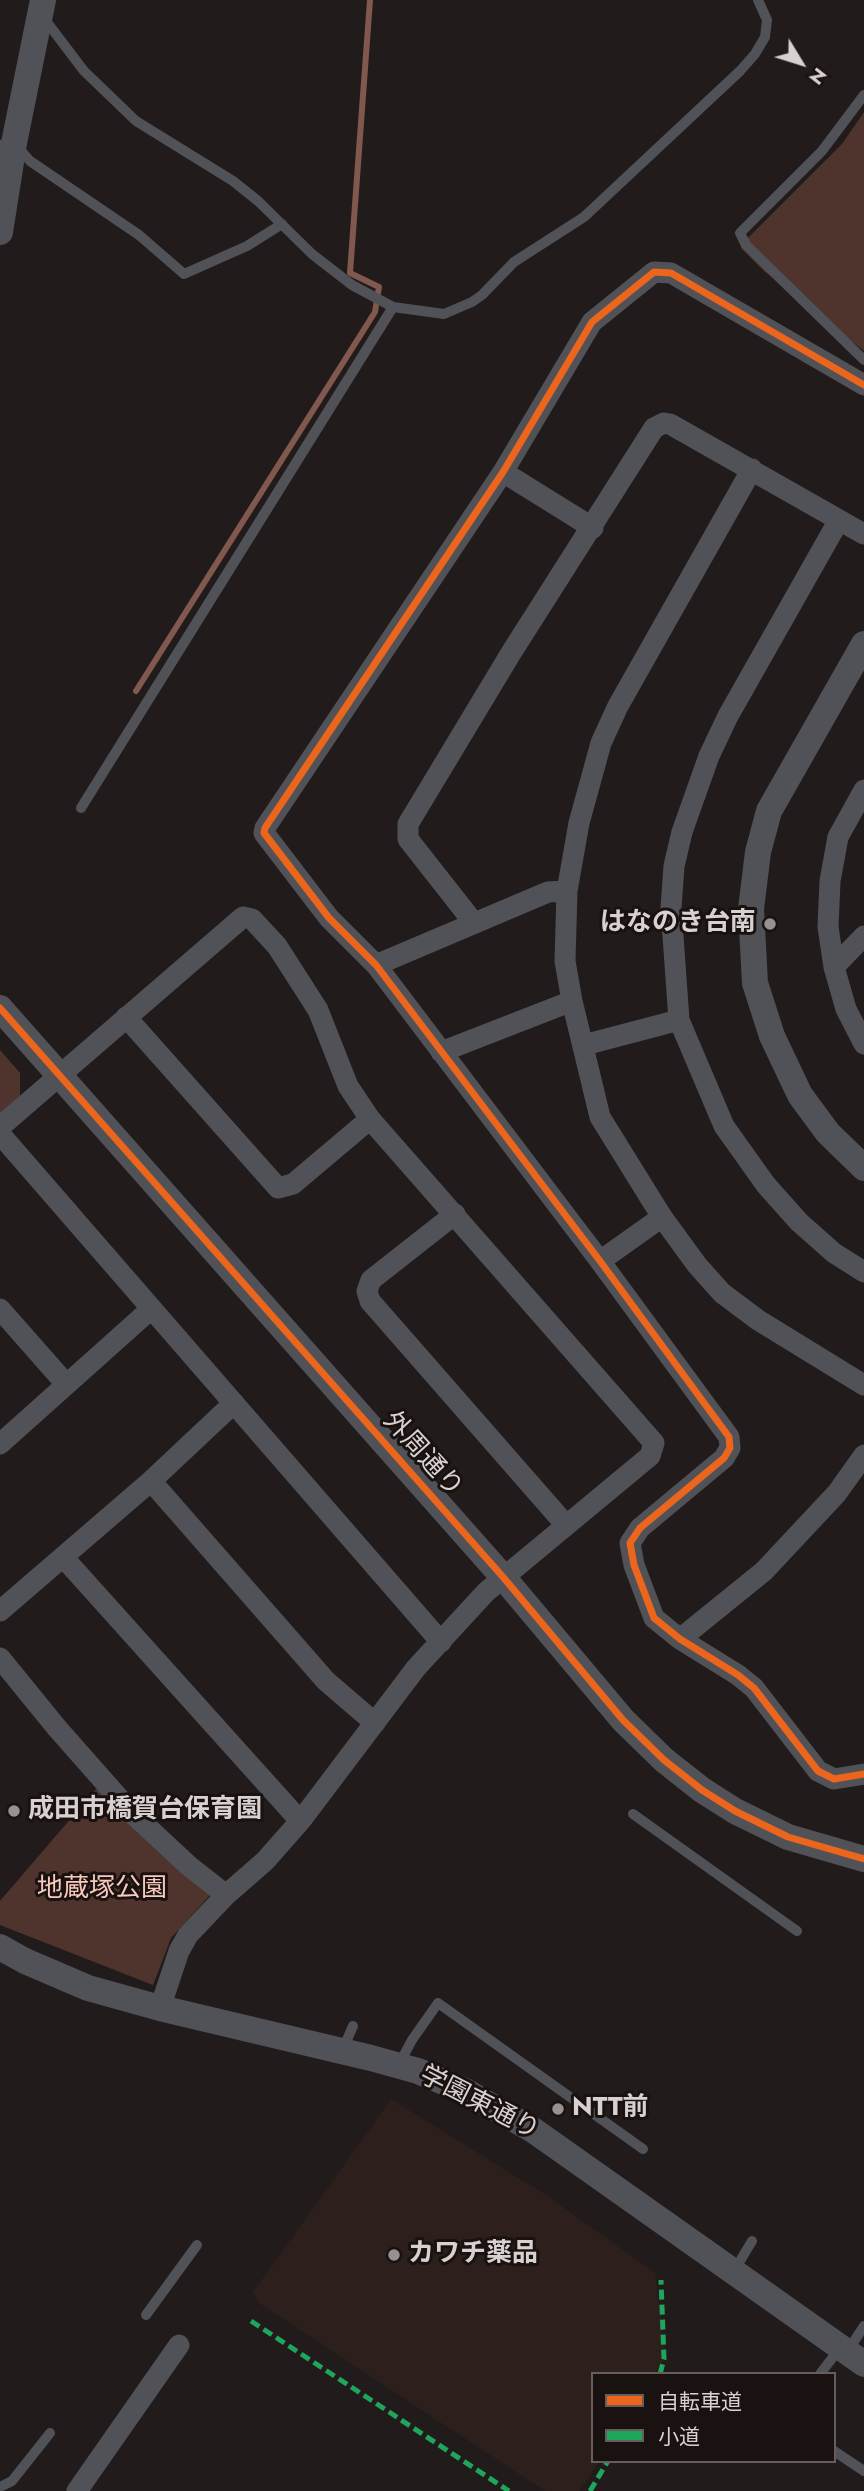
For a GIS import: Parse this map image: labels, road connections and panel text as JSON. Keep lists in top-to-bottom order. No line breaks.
{"streets":{"street":["外周通り","学園東通り"]},"parks":["地蔵塚公園"],"places":["はなのき台南","成田市橋賀台保育園","NTT前","カワチ薬品"],"legend":["自転車道","小道"],"north":"bottom right"}
